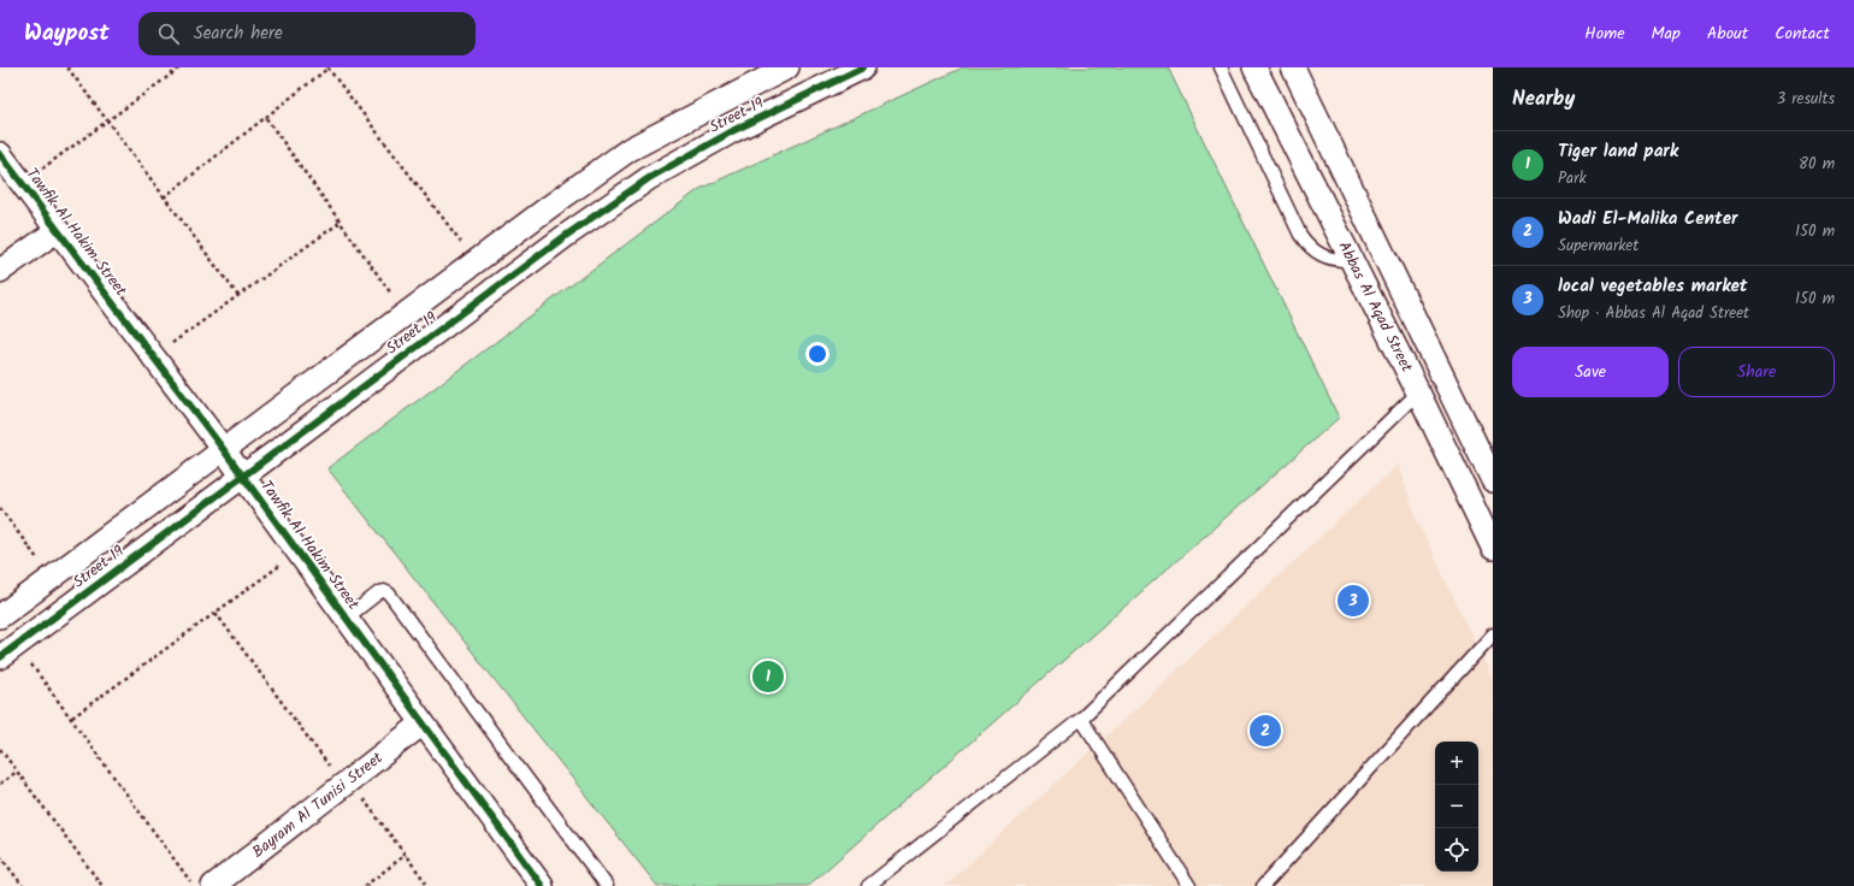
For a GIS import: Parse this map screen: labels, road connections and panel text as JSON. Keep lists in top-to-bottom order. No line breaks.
{"streets":{"street":["Street 19","Tawfik Al Hakim Street","Abbas Al Aqad Street","Bayram Al Tunisi Street"]},"crossings":[["Street 19","Tawfik Al Hakim Street"],["Tawfik Al Hakim Street","Bayram Al Tunisi Street"]],"page":{"header":"Waypost","search":"Search here","nav":["Home","Map","About","Contact"],"heading":["Nearby","3 results"],"list":[{"mark":"1","name":"Tiger land park","note":"Park","value":"80 m"},{"mark":"2","name":"Wadi El-Malika Center","note":"Supermarket","value":"150 m"},{"mark":"3","name":"local vegetables market","note":"Shop · Abbas Al Aqad Street","value":"150 m"}],"buttons":["Save","Share"],"pins":["3","1","2"],"map_buttons":["+","−"]}}
